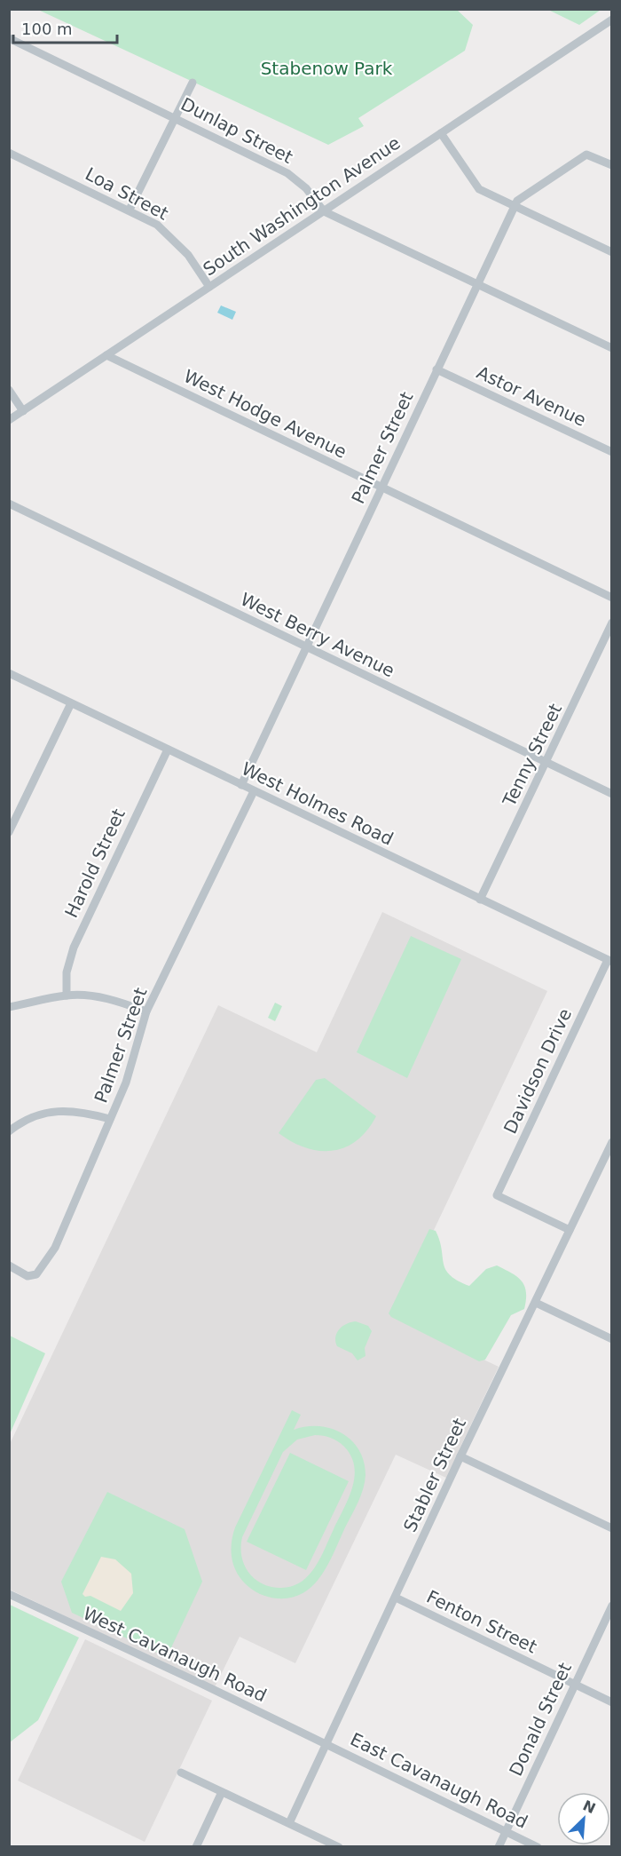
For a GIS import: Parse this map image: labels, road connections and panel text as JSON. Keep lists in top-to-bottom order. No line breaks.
{"streets":{"street":["Dunlap Street","Loa Street","South Washington Avenue","Astor Avenue","West Hodge Avenue","Palmer Street","West Berry Avenue","Tenny Street","West Holmes Road","Harold Street","Davidson Drive","Stabler Street","Fenton Street","West Cavanaugh Road","Donald Street","East Cavanaugh Road"]},"crossings":[["Dunlap Street","South Washington Avenue"],["Dunlap Street","Palmer Street"],["Loa Street","South Washington Avenue"],["South Washington Avenue","West Hodge Avenue"],["Astor Avenue","Palmer Street"],["West Hodge Avenue","Palmer Street"],["Palmer Street","West Berry Avenue"],["Palmer Street","West Holmes Road"],["West Berry Avenue","Tenny Street"],["Tenny Street","West Holmes Road"],["West Holmes Road","Harold Street"],["West Holmes Road","Davidson Drive"],["Davidson Drive","Stabler Street"],["Stabler Street","Fenton Street"],["Stabler Street","West Cavanaugh Road"],["Stabler Street","East Cavanaugh Road"],["Fenton Street","Donald Street"],["West Cavanaugh Road","East Cavanaugh Road"],["Donald Street","East Cavanaugh Road"]],"parks":["Stabenow Park"],"scale_bar":"100 m","north":"top right"}
